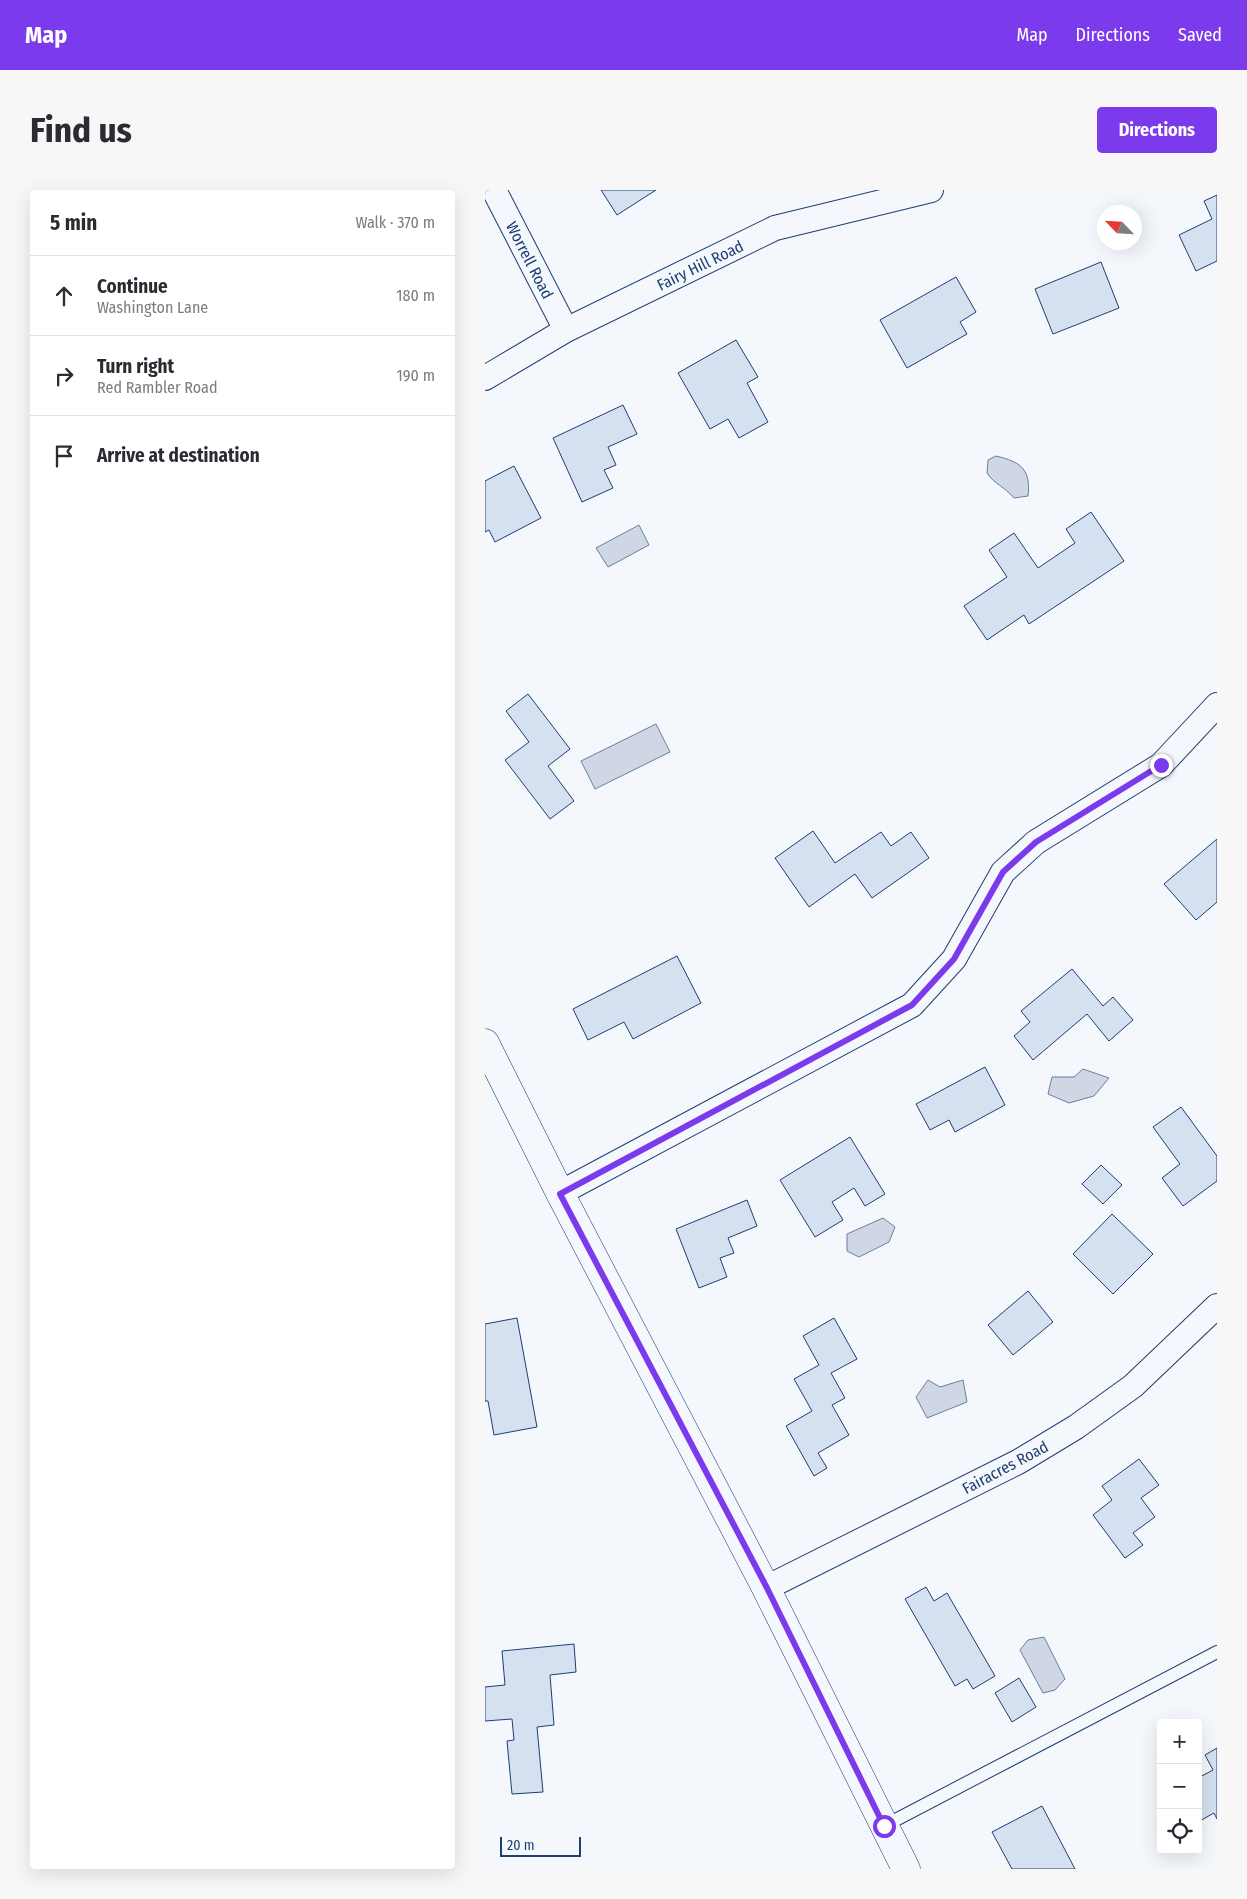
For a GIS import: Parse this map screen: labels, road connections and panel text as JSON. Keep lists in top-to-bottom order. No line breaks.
{"streets":{"street":["Worrell Road","Fairy Hill Road","Fairacres Road"]},"crossings":[["Worrell Road","Fairy Hill Road"]],"scale_bar":"20 m","north":"top left","page":{"header":"Map","nav":["Map","Directions","Saved"],"buttons":"Directions","title":"Find us","heading":["5 min","Walk · 370 m"],"list":[["Continue","Washington Lane","180 m"],["Turn right","Red Rambler Road","190 m"],"Arrive at destination"],"map_buttons":["+","−"],"scale":"20 m"}}
